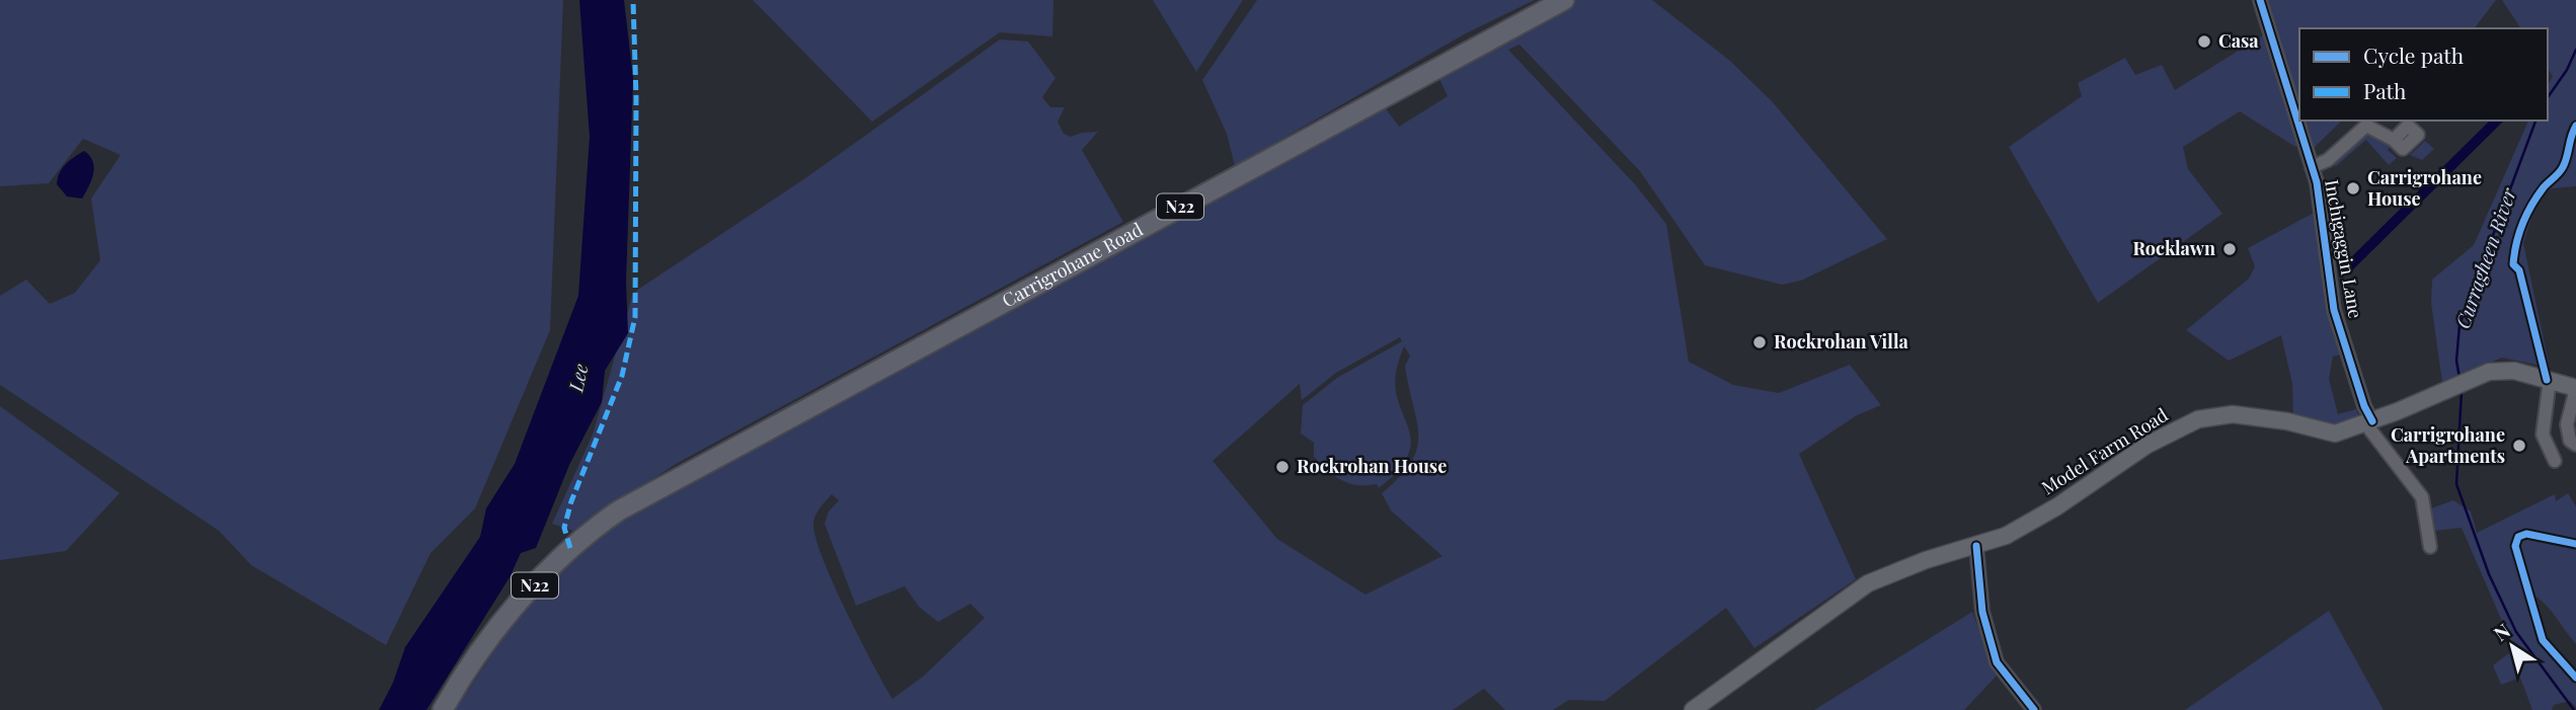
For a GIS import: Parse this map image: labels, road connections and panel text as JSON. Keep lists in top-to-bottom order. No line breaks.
{"streets":{"highway":["N22","Carrigrohane Road"],"main road":["Model Farm Road"],"street":["Inchigaggin Lane"]},"crossings":[["Inchigaggin Lane","Model Farm Road"]],"water":["Curragheen River","Lee"],"places":["Casa","Carrigrohane House","Rocklawn","Rockrohan Villa","Carrigrohane Apartments","Rockrohan House"],"legend":["Cycle path","Path"],"north":"top left"}
